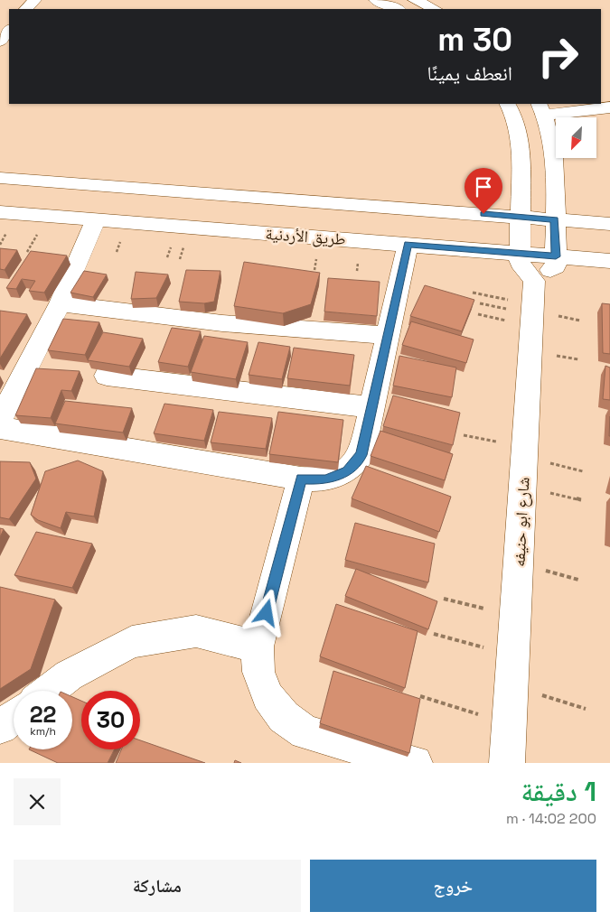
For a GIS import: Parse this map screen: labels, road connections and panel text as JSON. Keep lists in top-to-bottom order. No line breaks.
{"streets":{"street":["طريق الأردنية","شارع ابو حنيفه"]},"north":"bottom left","page":{"turn":["30 m","انعطف يمينًا"],"speed":"22 km/h","limit":"30","heading":["1 دقيقة","200 m · 14:02"],"buttons":["خروج","مشاركة"]}}
